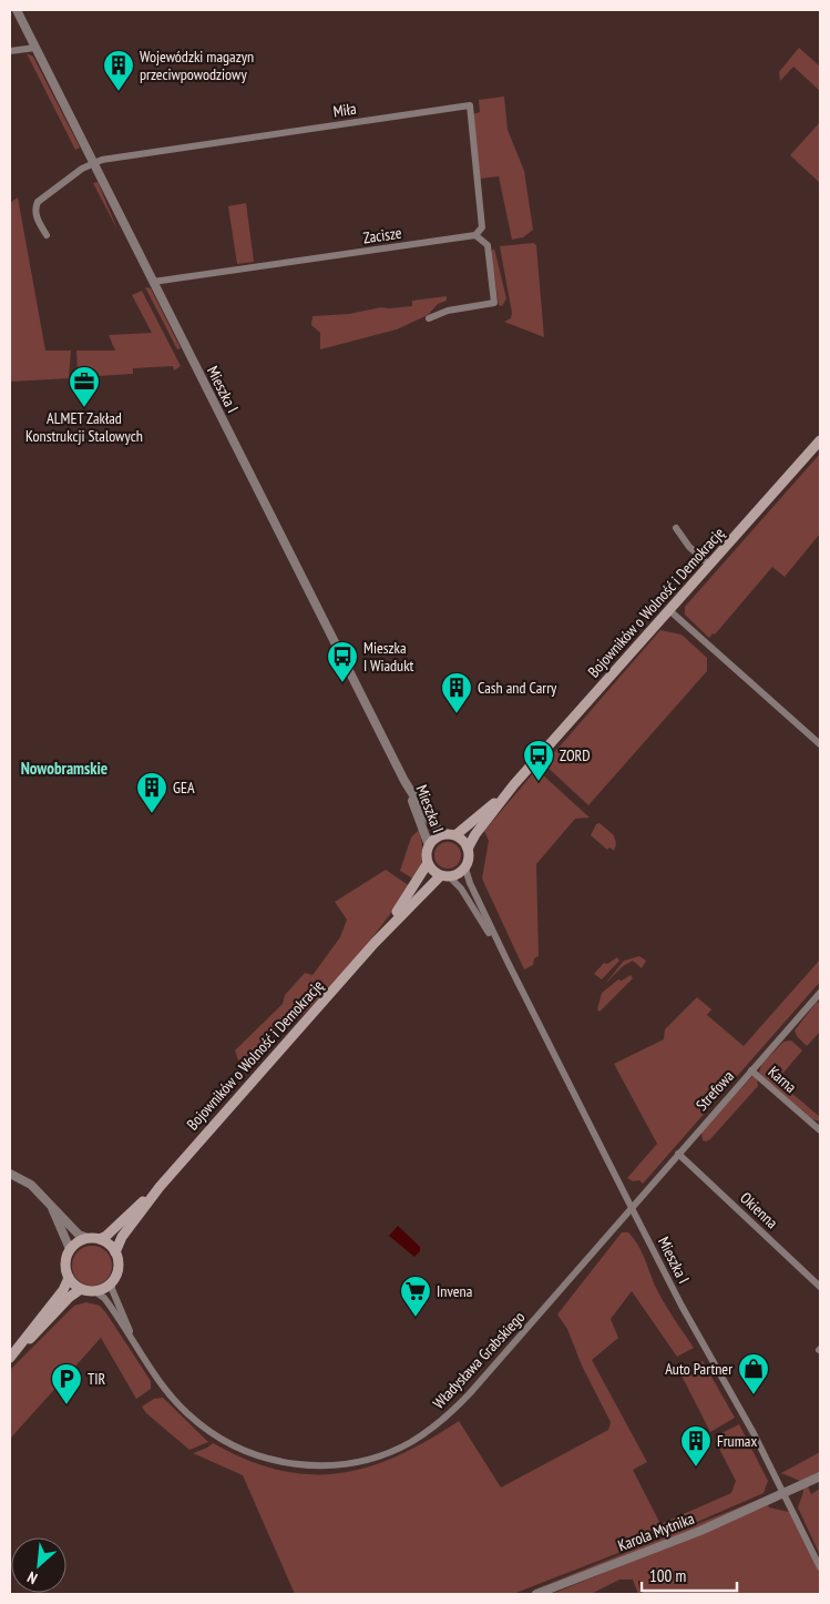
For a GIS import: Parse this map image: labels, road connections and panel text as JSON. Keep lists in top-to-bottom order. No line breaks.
{"streets":{"main road":["Bojowników o Wolność i Demokrację"],"street":["Miła","Zacisze","Mieszka I","Karna","Strefowa","Okienna","Władysława Grabskiego","Karola Mytnika"]},"crossings":[["Miła","Zacisze"],["Miła","Mieszka I"],["Zacisze","Mieszka I"],["Mieszka I","Bojowników o Wolność i Demokrację"],["Mieszka I","Strefowa"],["Mieszka I","Władysława Grabskiego"],["Mieszka I","Karola Mytnika"],["Bojowników o Wolność i Demokrację","Władysława Grabskiego"],["Karna","Strefowa"],["Strefowa","Okienna"],["Strefowa","Władysława Grabskiego"]],"districts":["Nowobramskie"],"places":{"building":["Wojewódzki magazyn przeciwpowodziowy","Cash and Carry","GEA","Frumax"],"office":["ALMET Zakład Konstrukcji Stalowych"],"bus stop":["Mieszka I Wiadukt","ZORD"],"supermarket":["Invena"],"shop":["Auto Partner"],"parking":["TIR"]},"scale_bar":"100 m","north":"bottom left"}
